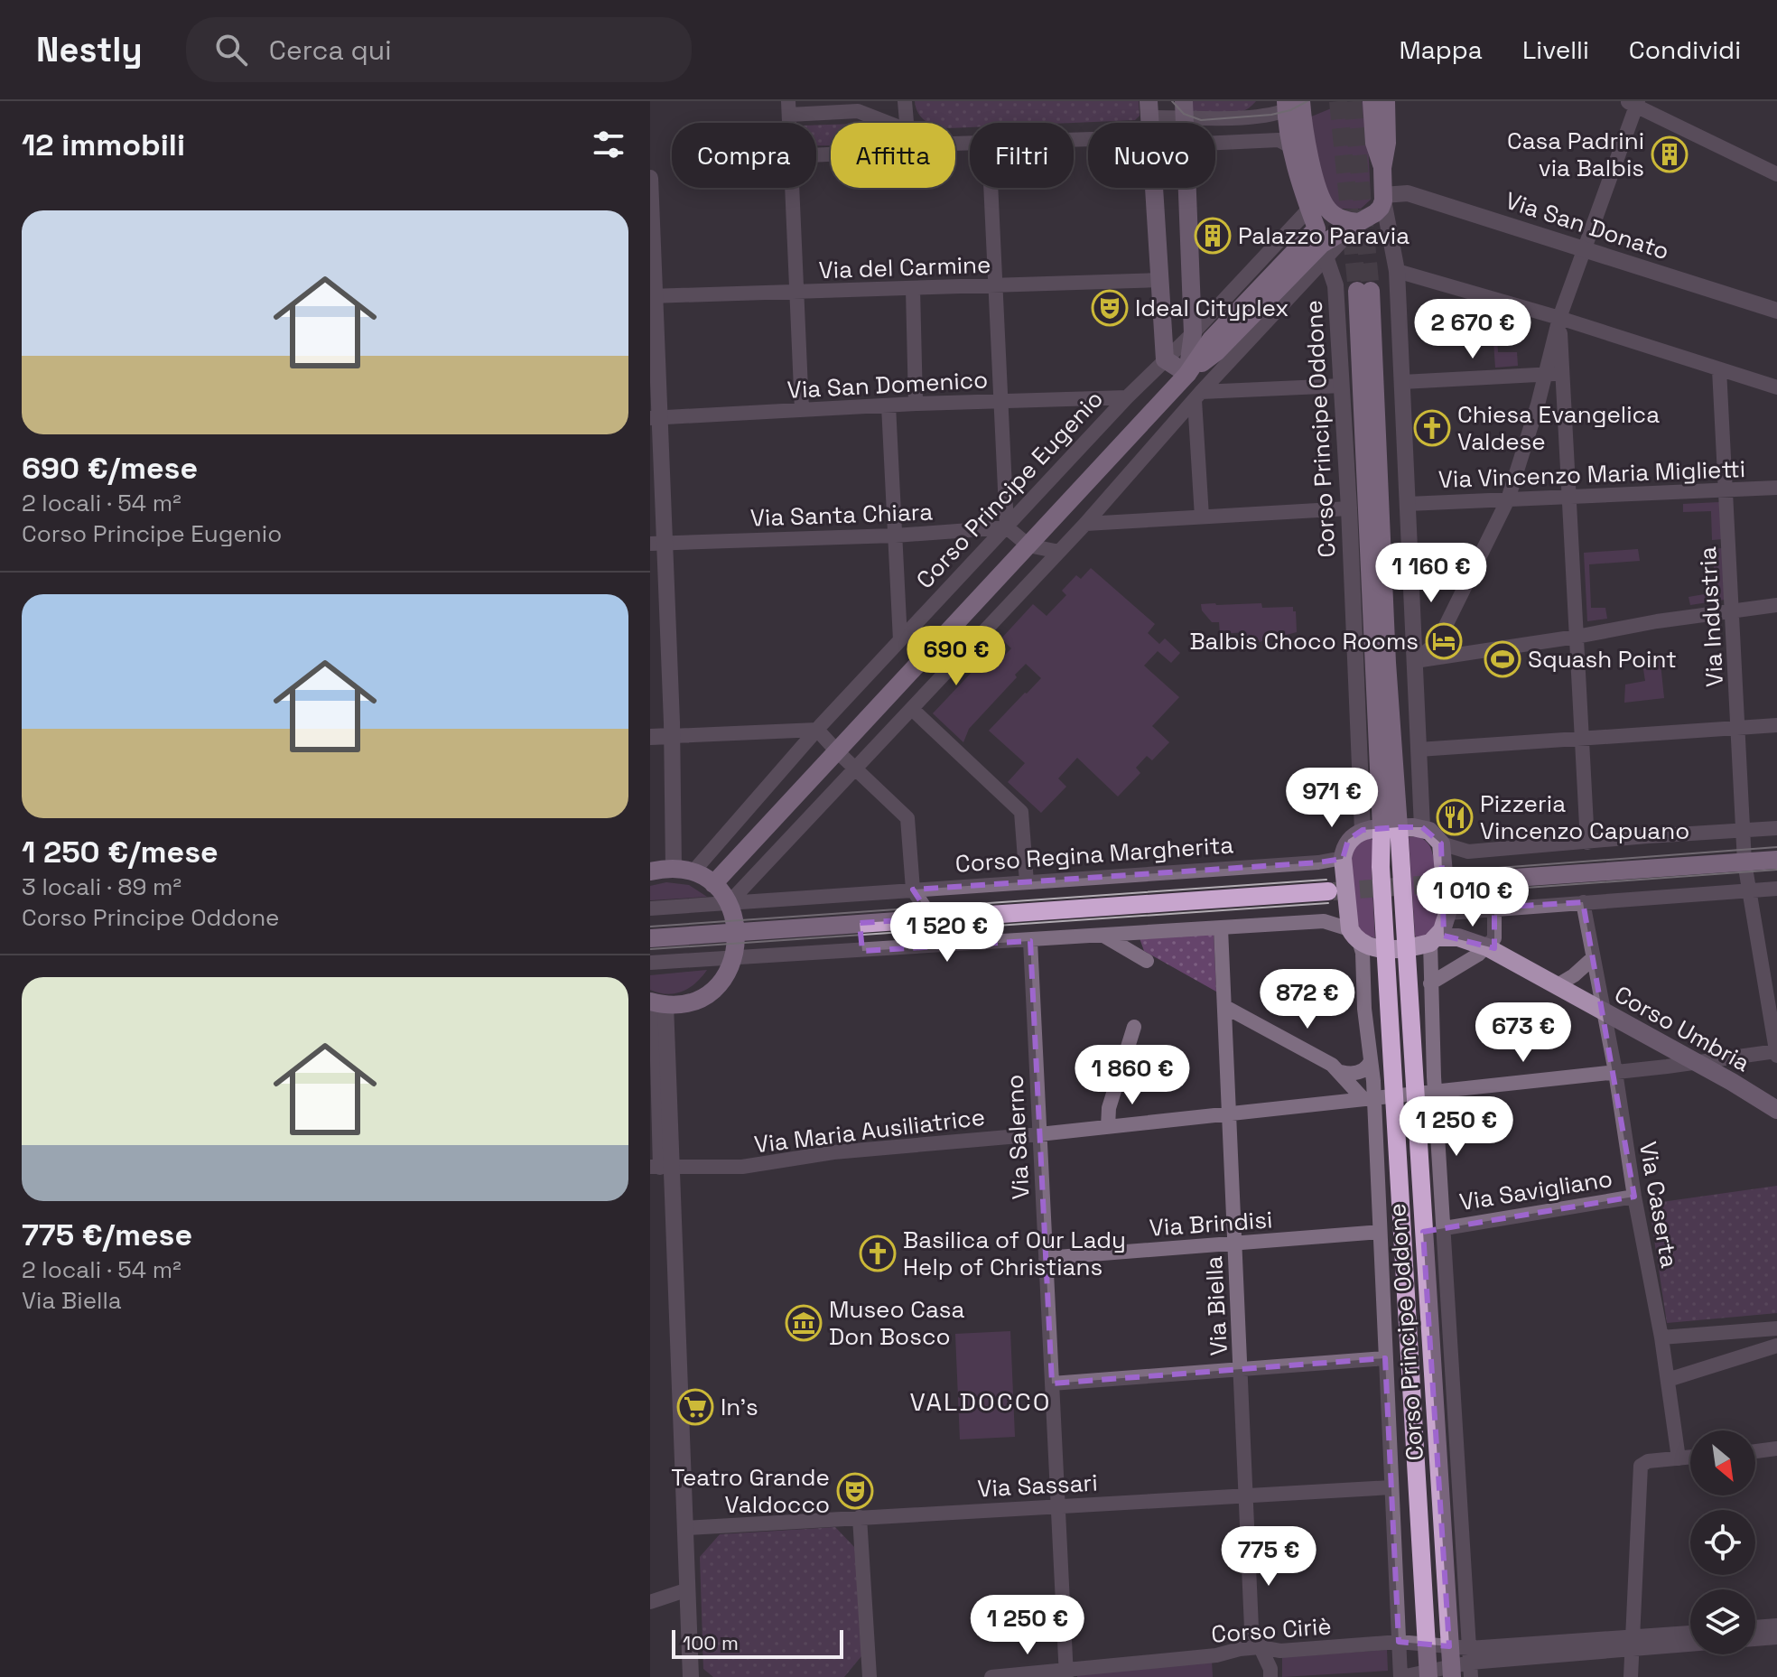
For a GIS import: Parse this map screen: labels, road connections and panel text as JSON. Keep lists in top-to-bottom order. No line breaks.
{"streets":{"main road":["Corso Principe Oddone","Corso Umbria"],"street":["Via San Donato","Via del Carmine","Via San Domenico","Via Vincenzo Maria Miglietti","Corso Principe Eugenio","Via Santa Chiara","Via Industria","Corso Regina Margherita","Via Maria Ausiliatrice","Via Salerno","Via Savigliano","Via Caserta","Via Brindisi","Via Biella","Via Sassari","Corso Ciriè"]},"crossings":[["Via San Domenico","Corso Principe Eugenio"],["Corso Principe Oddone","Corso Regina Margherita"],["Corso Principe Oddone","Corso Umbria"],["Corso Principe Oddone","Via Maria Ausiliatrice"],["Corso Principe Oddone","Via Savigliano"],["Corso Principe Oddone","Via Brindisi"],["Corso Principe Oddone","Via Sassari"],["Corso Principe Oddone","Corso Ciriè"],["Via Vincenzo Maria Miglietti","Via Industria"],["Corso Principe Eugenio","Via Santa Chiara"],["Via Industria","Via Maria Ausiliatrice"],["Corso Umbria","Via Maria Ausiliatrice"],["Corso Umbria","Via Caserta"],["Via Maria Ausiliatrice","Via Salerno"],["Via Maria Ausiliatrice","Via Caserta"],["Via Maria Ausiliatrice","Via Biella"],["Via Salerno","Via Brindisi"],["Via Salerno","Via Sassari"],["Via Salerno","Corso Ciriè"],["Via Savigliano","Via Caserta"],["Via Brindisi","Via Biella"],["Via Biella","Via Sassari"],["Via Biella","Corso Ciriè"]],"districts":["VALDOCCO"],"places":{"building":["Casa Padrini via Balbis","Palazzo Paravia"],"theatre":["Ideal Cityplex","Teatro Grande Valdocco"],"church":["Chiesa Evangelica Valdese","Basilica of Our Lady Help of Christians"],"hotel":["Balbis Choco Rooms"],"sports":["Squash Point"],"restaurant":["Pizzeria Vincenzo Capuano"],"museum":["Museo Casa Don Bosco"],"supermarket":["In's"]},"scale_bar":"100 m","north":"bottom right","page":{"header":"Nestly","search":"Cerca qui","nav":["Mappa","Livelli","Condividi"],"heading":"12 immobili","chip":["Compra","Affitta","Filtri","Nuovo"],"list":[{"name":"690 €/mese","note":"2 locali · 54 m² · Corso Principe Eugenio"},{"name":"1 250 €/mese","note":"3 locali · 89 m² · Corso Principe Oddone"},{"name":"775 €/mese","note":"2 locali · 54 m² · Via Biella"}],"price":["2 670 €","1 160 €","690 €","971 €","1 010 €","1 520 €","872 €","673 €","1 860 €","1 250 €","775 €","1 250 €"],"scale":"100 m"}}
